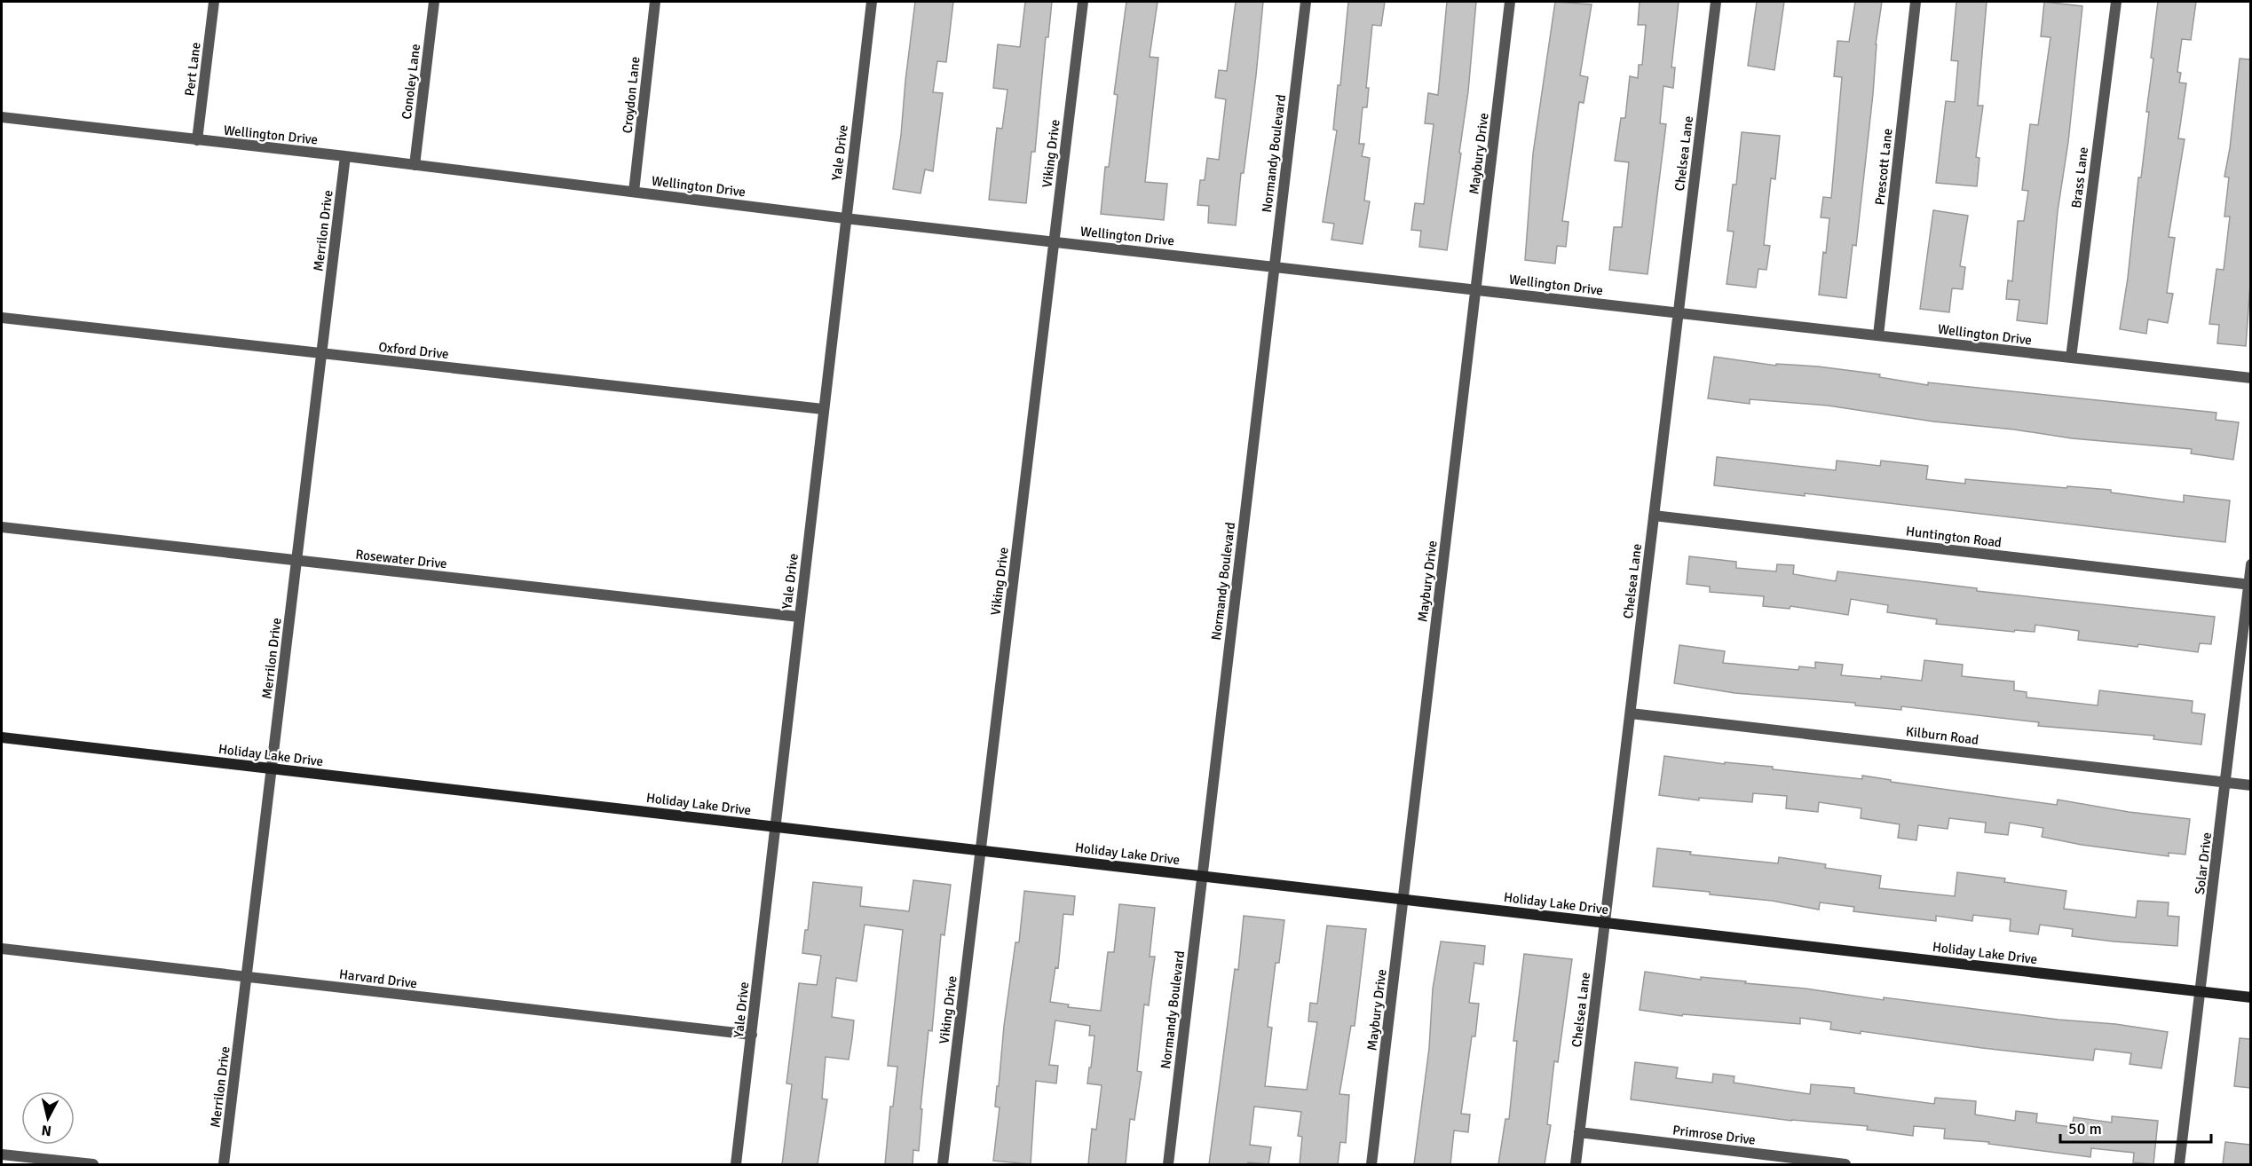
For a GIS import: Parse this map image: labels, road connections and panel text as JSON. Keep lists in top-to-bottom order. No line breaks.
{"streets":{"street":["Pert Lane","Conoley Lane","Croydon Lane","Wellington Drive","Yale Drive","Viking Drive","Normandy Boulevard","Maybury Drive","Chelsea Lane","Prescott Lane","Brass Lane","Merrilon Drive","Oxford Drive","Huntington Road","Rosewater Drive","Kilburn Road","Holiday Lake Drive","Solar Drive","Harvard Drive","Primrose Drive"]},"crossings":[["Pert Lane","Wellington Drive"],["Conoley Lane","Wellington Drive"],["Croydon Lane","Wellington Drive"],["Wellington Drive","Yale Drive"],["Wellington Drive","Viking Drive"],["Wellington Drive","Normandy Boulevard"],["Wellington Drive","Maybury Drive"],["Wellington Drive","Chelsea Lane"],["Wellington Drive","Prescott Lane"],["Wellington Drive","Brass Lane"],["Wellington Drive","Merrilon Drive"],["Yale Drive","Oxford Drive"],["Yale Drive","Rosewater Drive"],["Yale Drive","Holiday Lake Drive"],["Yale Drive","Harvard Drive"],["Viking Drive","Holiday Lake Drive"],["Normandy Boulevard","Holiday Lake Drive"],["Maybury Drive","Holiday Lake Drive"],["Chelsea Lane","Huntington Road"],["Chelsea Lane","Kilburn Road"],["Chelsea Lane","Holiday Lake Drive"],["Chelsea Lane","Primrose Drive"],["Merrilon Drive","Oxford Drive"],["Merrilon Drive","Rosewater Drive"],["Merrilon Drive","Holiday Lake Drive"],["Merrilon Drive","Harvard Drive"],["Huntington Road","Solar Drive"],["Kilburn Road","Solar Drive"],["Holiday Lake Drive","Solar Drive"]],"scale_bar":"50 m","north":"bottom"}
